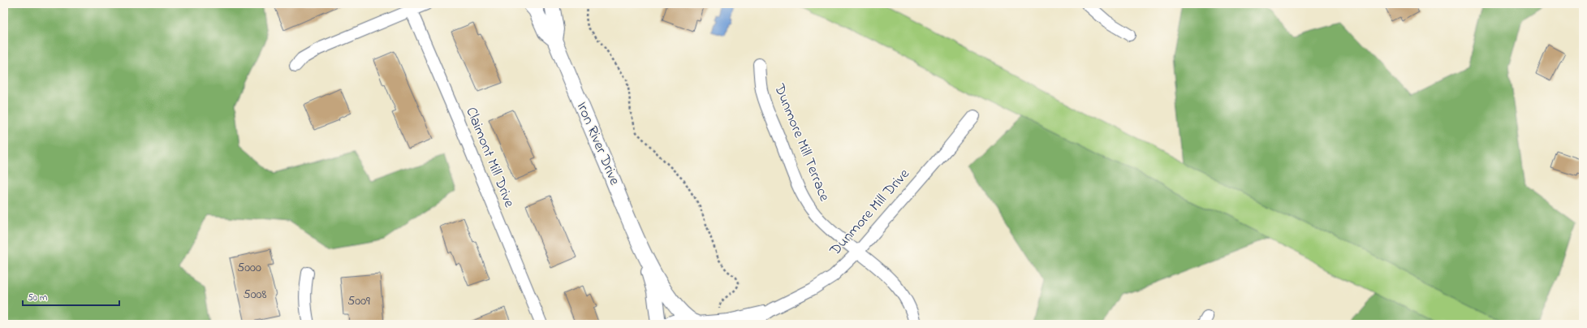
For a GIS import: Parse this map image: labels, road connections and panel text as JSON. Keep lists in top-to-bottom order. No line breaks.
{"streets":{"street":["Dunmore Mill Terrace","Iron River Drive","Claimont Mill Drive","Dunmore Mill Drive"]},"crossings":[["Dunmore Mill Terrace","Dunmore Mill Drive"],["Iron River Drive","Dunmore Mill Drive"]],"house_numbers":["5000","5008","5009"],"scale_bar":"50 m"}
